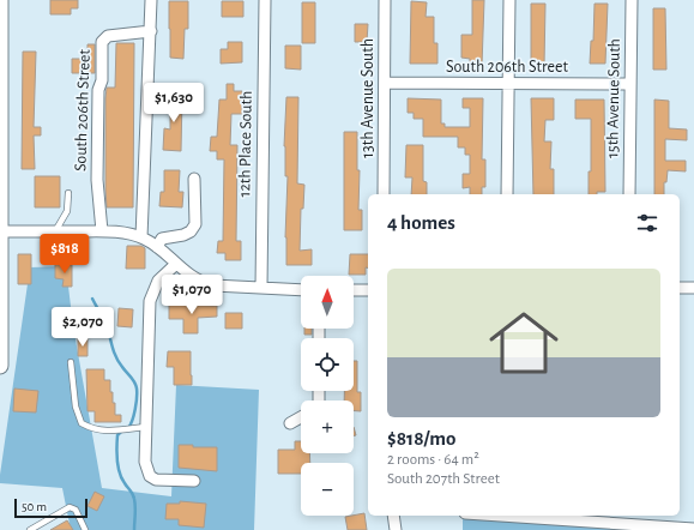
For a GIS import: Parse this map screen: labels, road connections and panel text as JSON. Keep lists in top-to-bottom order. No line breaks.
{"streets":{"street":["South 206th Street","13th Avenue South","15th Avenue South","12th Place South"]},"crossings":[["South 206th Street","13th Avenue South"],["South 206th Street","15th Avenue South"]],"scale_bar":"50 m","north":"top","page":{"price":["$1,630","$818","$1,070","$2,070"],"heading":"4 homes","list":[{"name":"$818/mo","note":"2 rooms · 64 m² · South 207th Street"}],"map_buttons":["+","−"],"scale":"50 m"}}
